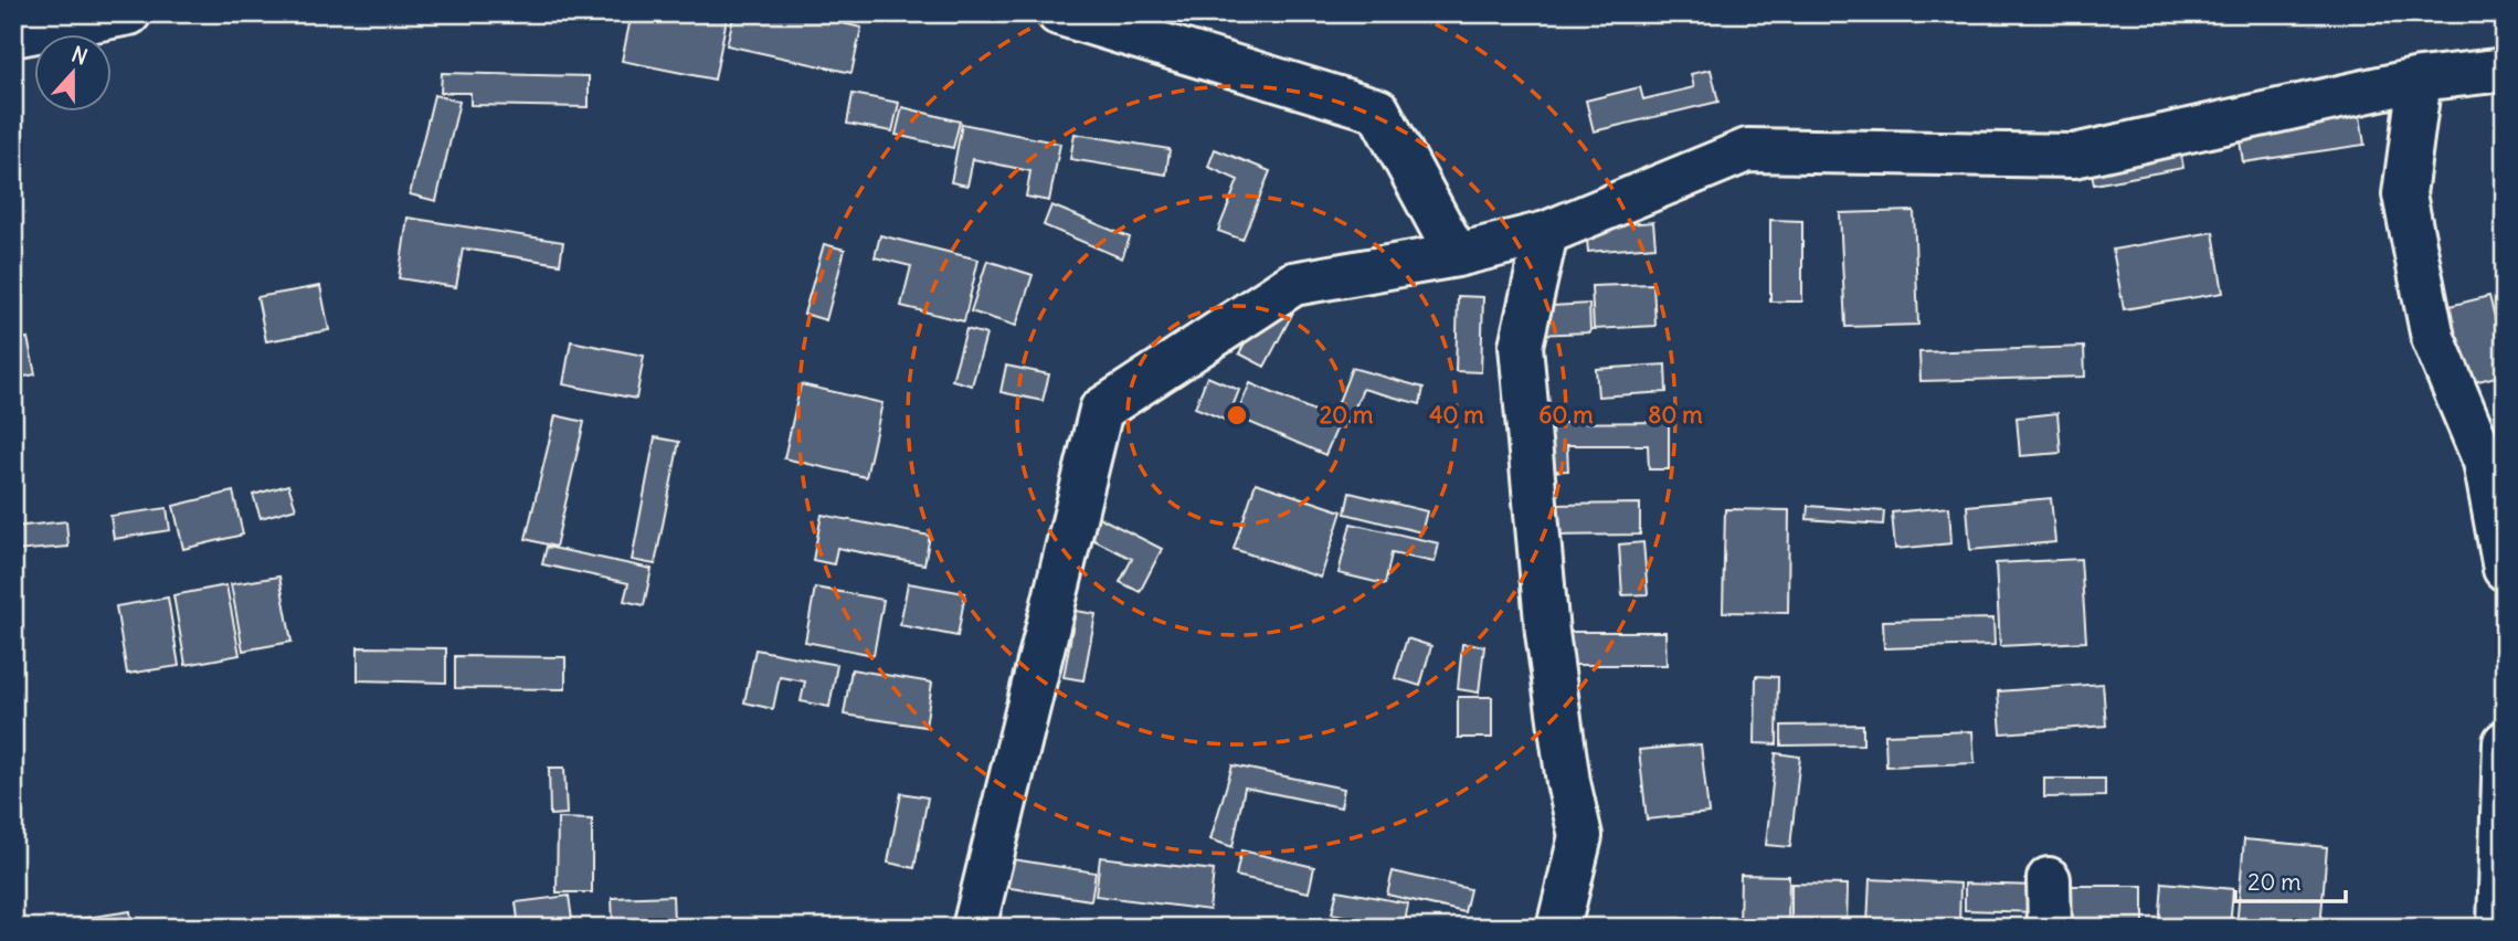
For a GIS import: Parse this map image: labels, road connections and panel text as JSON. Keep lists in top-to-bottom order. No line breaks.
{"scale_bar":"20 m","north":"top","rings":["20 m","40 m","60 m","80 m"]}
